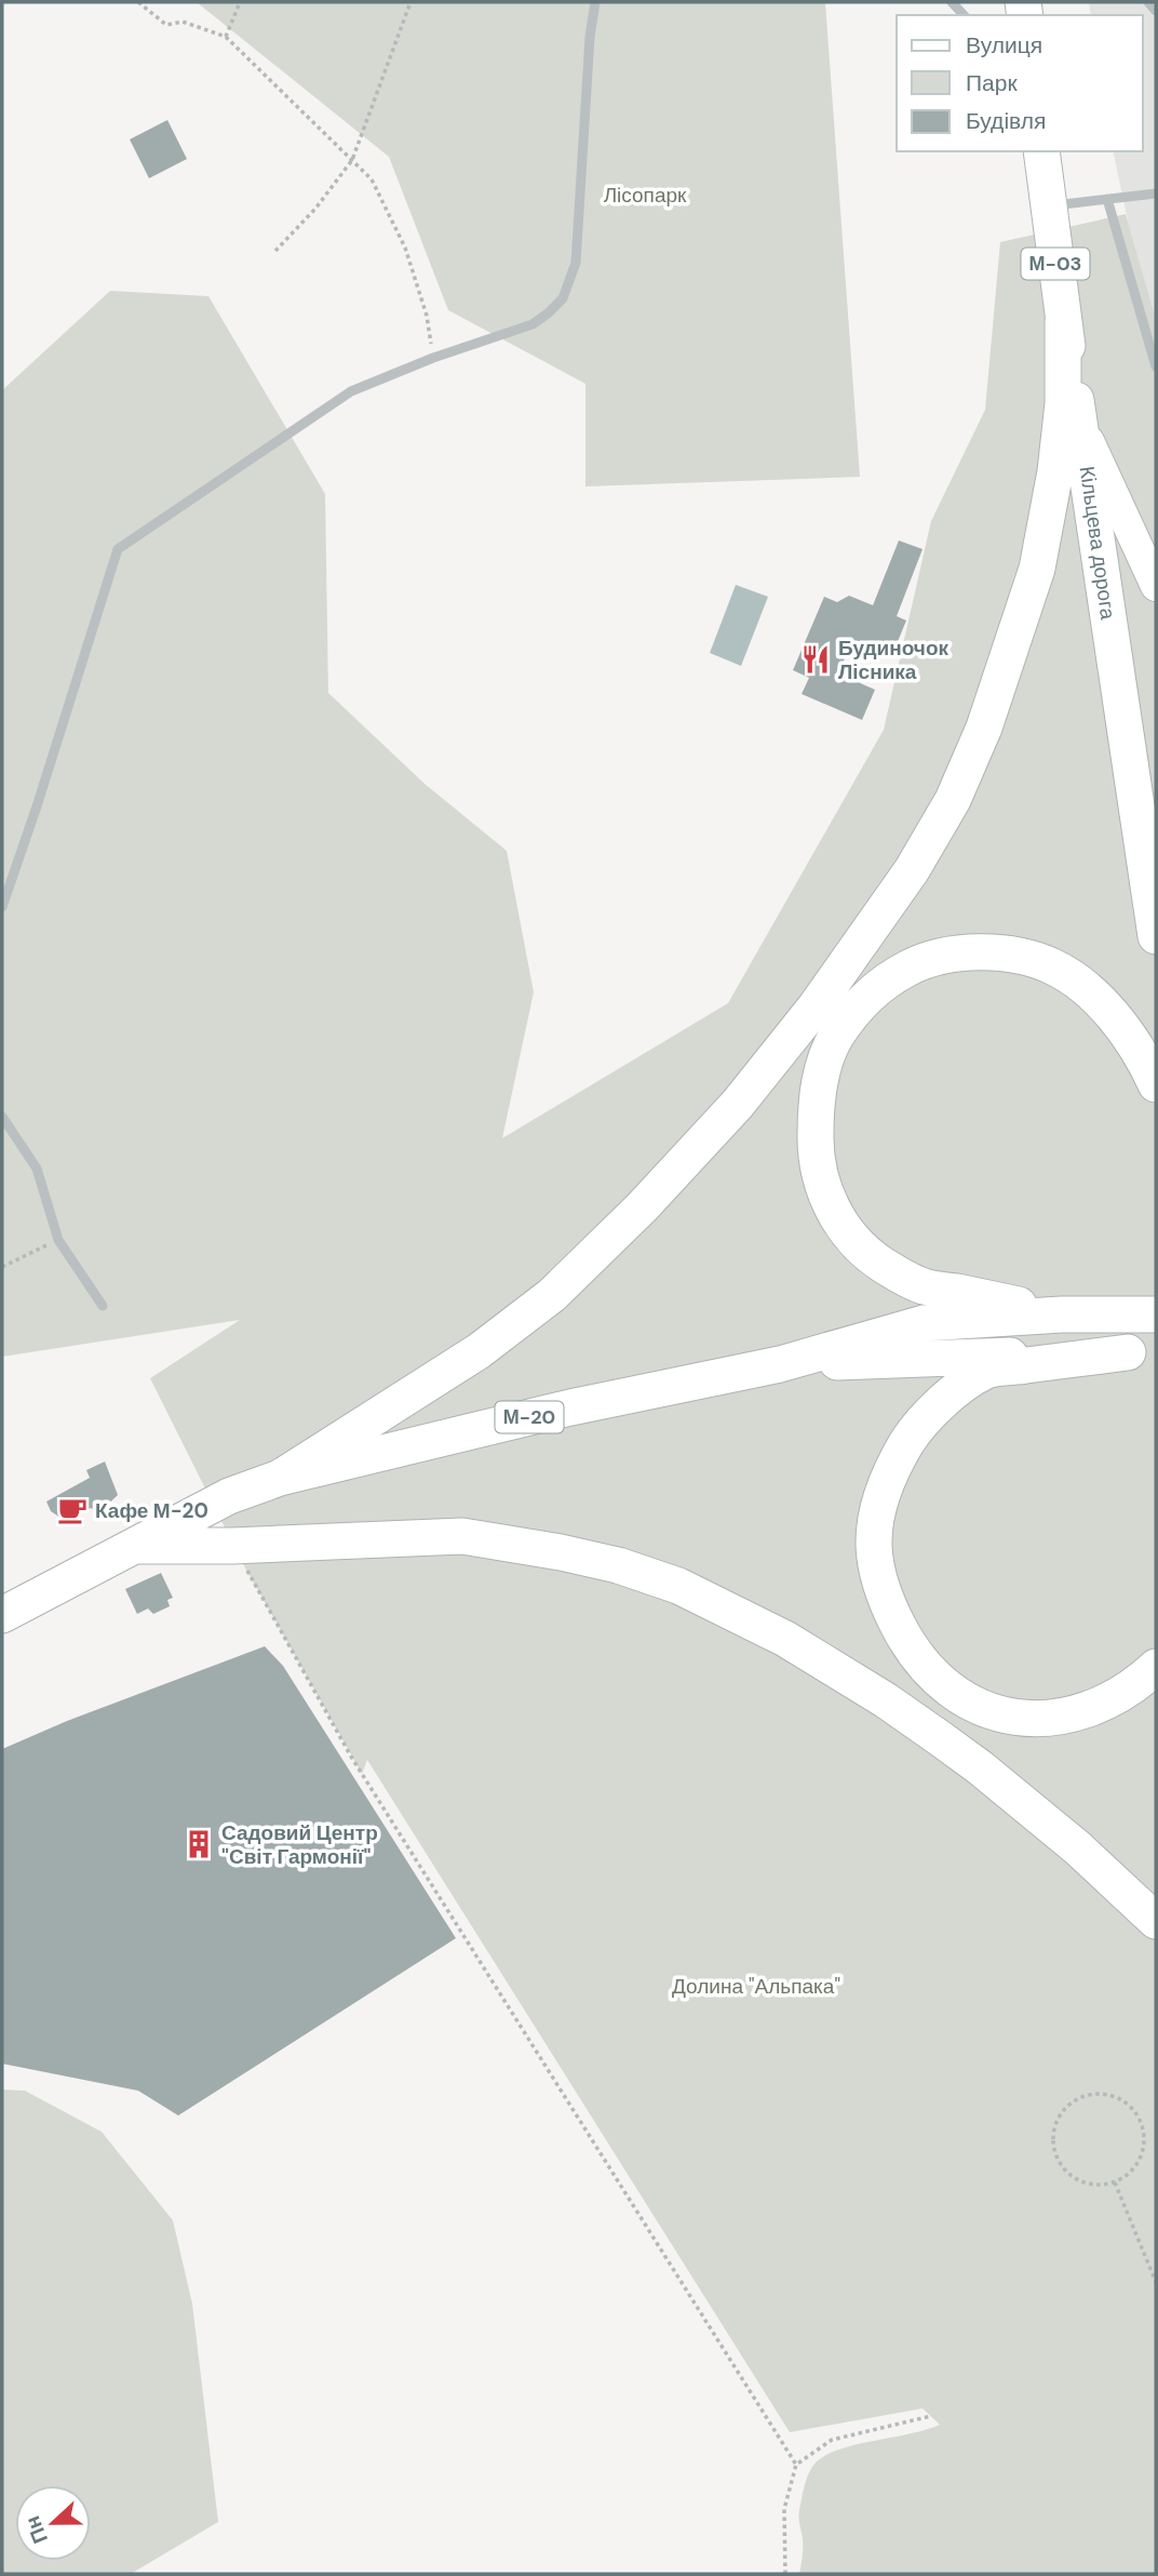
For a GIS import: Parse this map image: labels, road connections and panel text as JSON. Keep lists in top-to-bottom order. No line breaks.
{"streets":{"highway":["М-03","Кільцева дорога","М-20"]},"parks":["Лісопарк","Долина \"Альпака\""],"places":{"restaurant":["Будиночок Лісника"],"cafe":["Кафе М-20"],"building":["Садовий Центр \"Світ Гармонії\""]},"legend":["Вулиця","Парк","Будівля"],"north":"left"}
